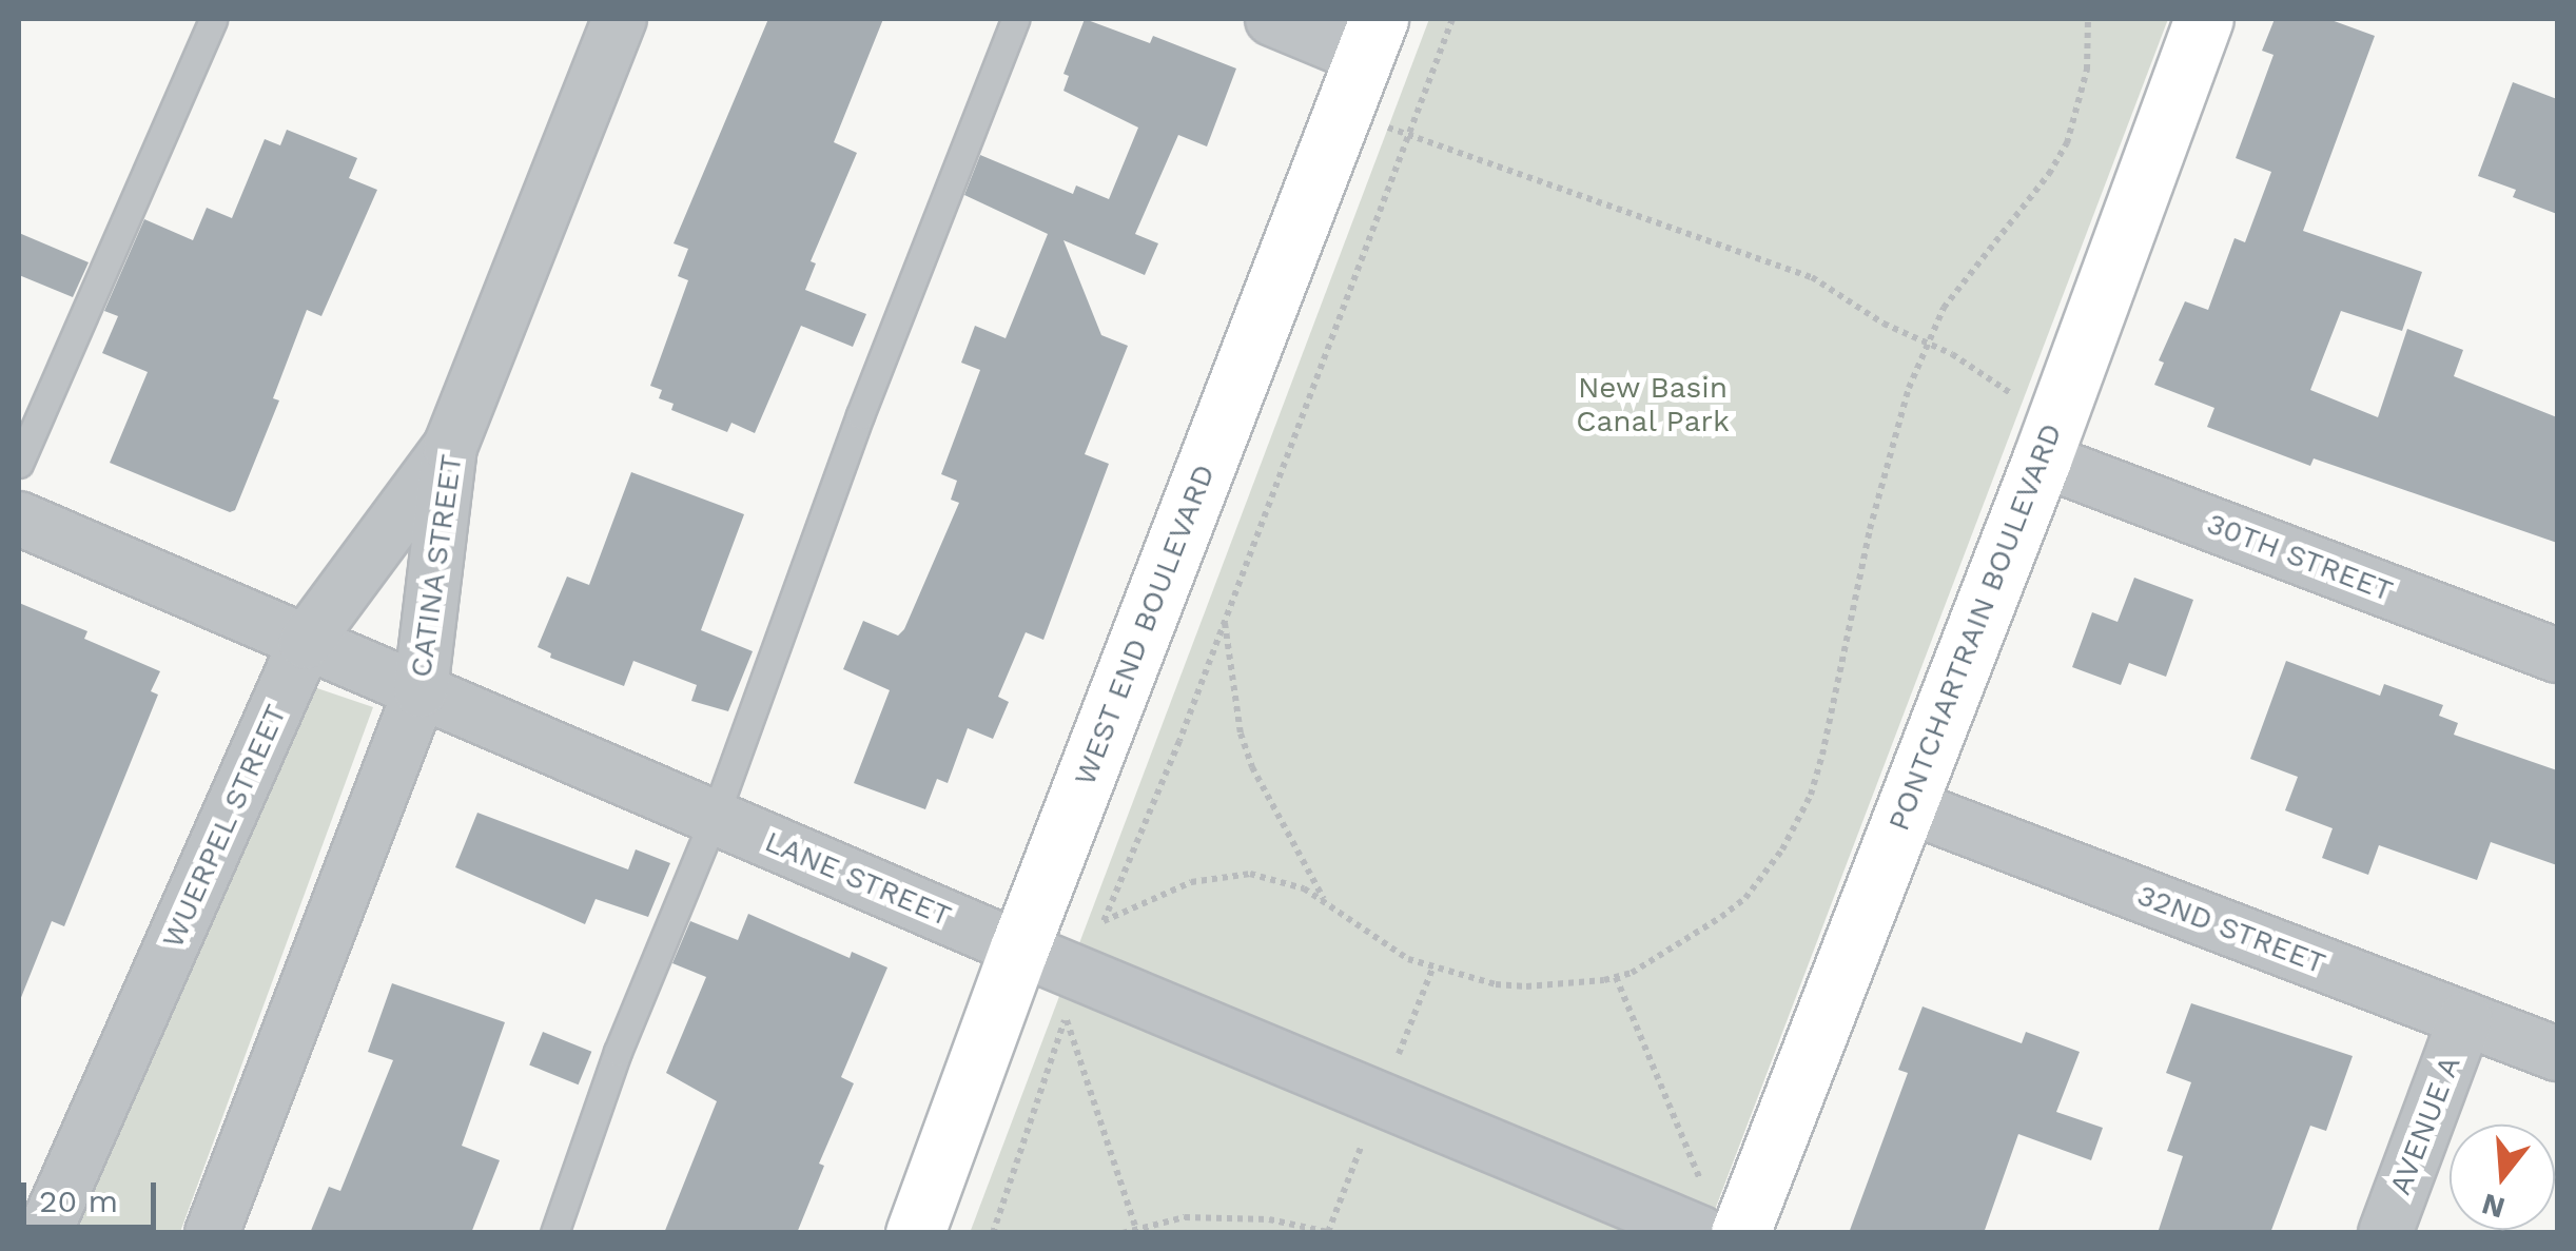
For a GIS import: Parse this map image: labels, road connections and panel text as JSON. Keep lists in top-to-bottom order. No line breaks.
{"streets":{"main road":["WEST END BOULEVARD","PONTCHARTRAIN BOULEVARD"],"street":["30TH STREET","CATINA STREET","WUERPEL STREET","LANE STREET","32ND STREET","AVENUE A"]},"crossings":[["30TH STREET","PONTCHARTRAIN BOULEVARD"],["CATINA STREET","WUERPEL STREET"],["CATINA STREET","LANE STREET"],["WEST END BOULEVARD","LANE STREET"],["PONTCHARTRAIN BOULEVARD","32ND STREET"],["WUERPEL STREET","LANE STREET"],["32ND STREET","AVENUE A"]],"parks":["New Basin Canal Park"],"scale_bar":"20 m","north":"bottom"}
